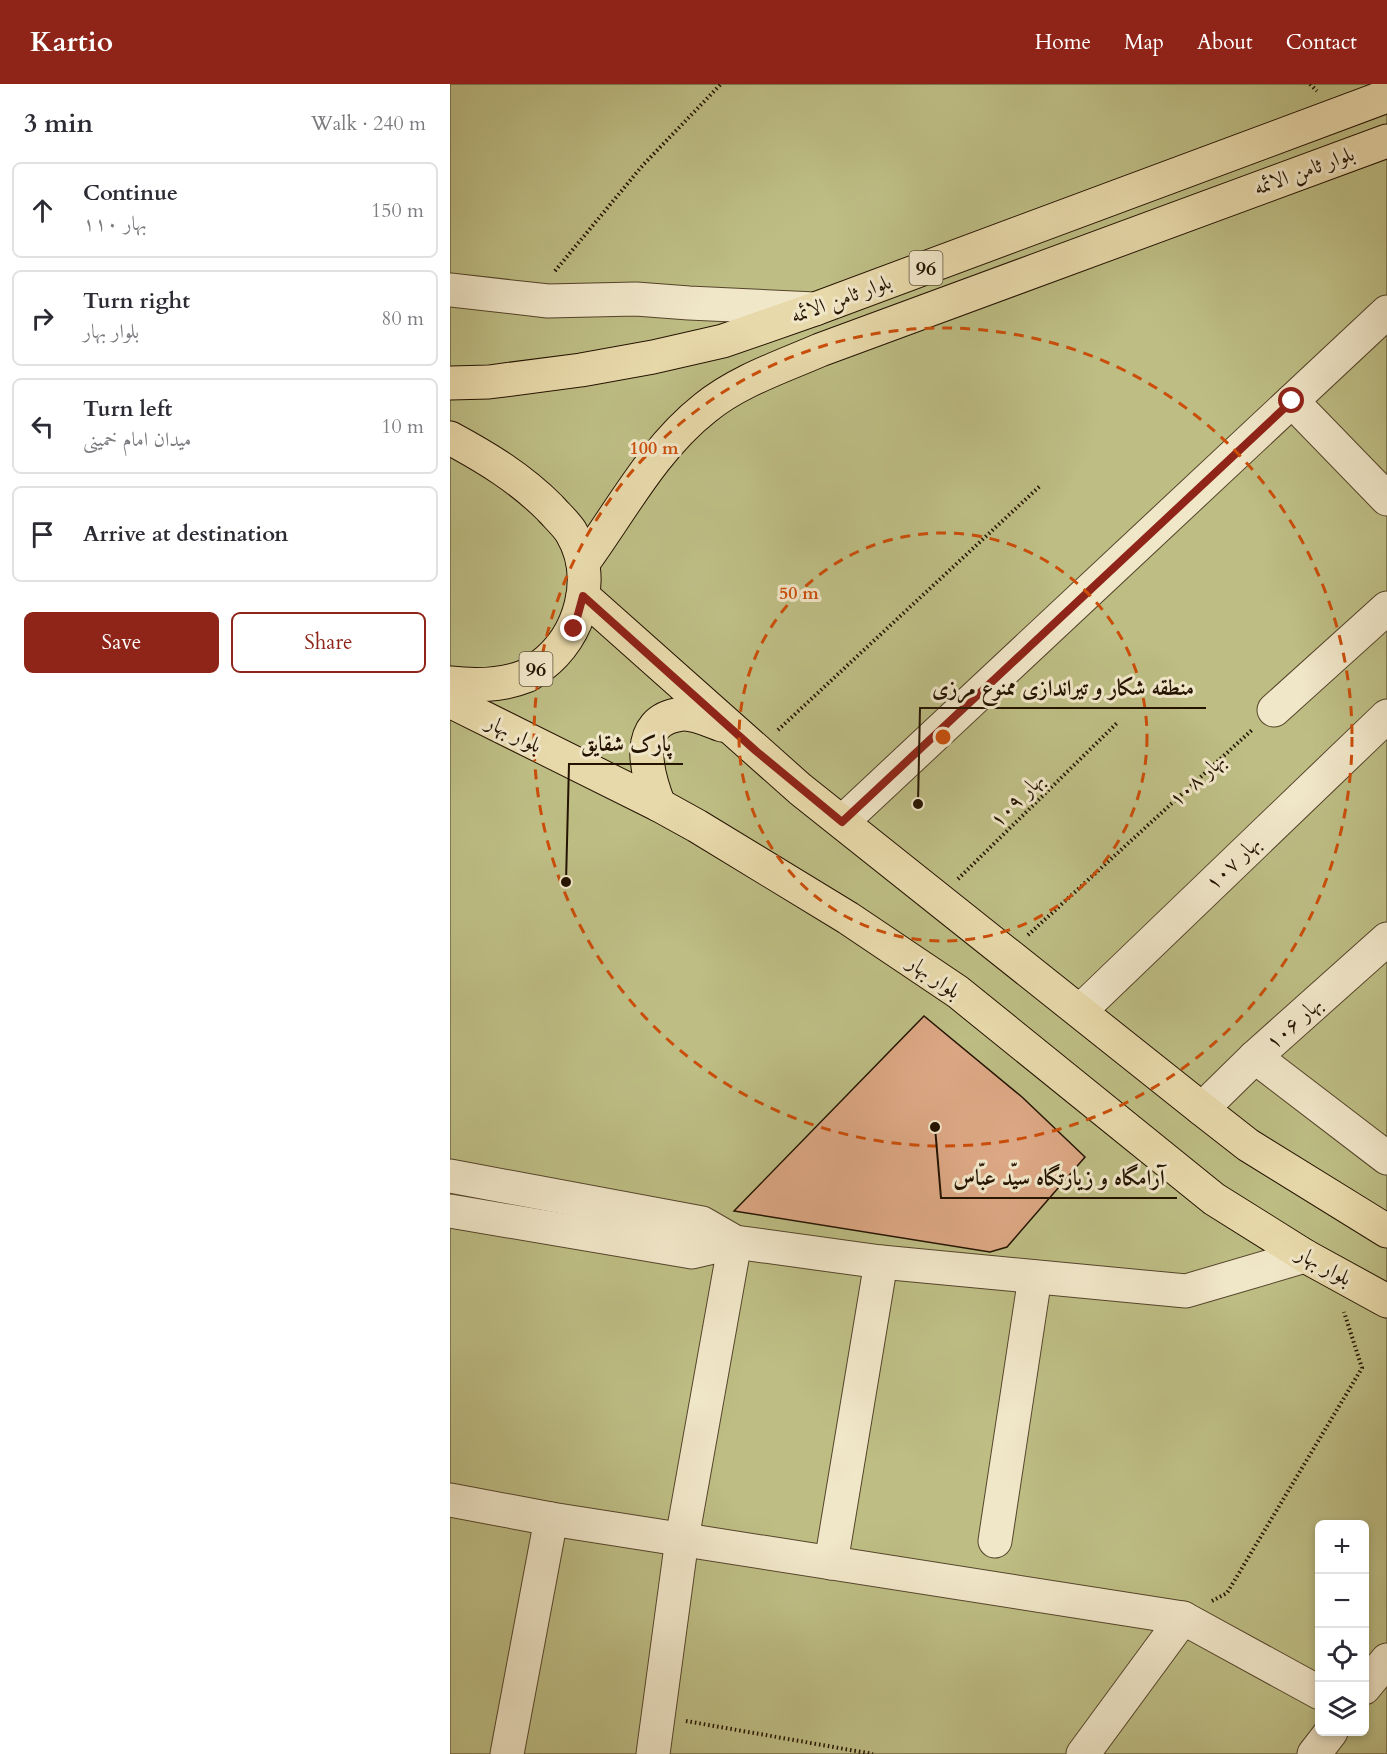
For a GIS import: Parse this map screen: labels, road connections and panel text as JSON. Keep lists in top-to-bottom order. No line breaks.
{"streets":{"main road":["بلوار ثامن الائمه","96","بلوار بهار"],"street":["بهار ۱۰۷","بهار ۱۰۶"],"path":["بهار ۱۰۸","بهار ۱۰۹"]},"crossings":[["بلوار ثامن الائمه","96"]],"places":["منطقه شکار و تیراندازی ممنوع مرزی","پارک شقایق","آرامگاه و زیارتگاه سیّد عبّاس"],"page":{"header":"Kartio","nav":["Home","Map","About","Contact"],"heading":["3 min","Walk · 240 m"],"list":[["Continue","بهار ۱۱۰","150 m"],["Turn right","بلوار بهار","80 m"],["Turn left","میدان امام خمینی","10 m"],"Arrive at destination"],"buttons":["Save","Share"],"map_buttons":["+","−"]},"rings":["100 m","50 m"]}
